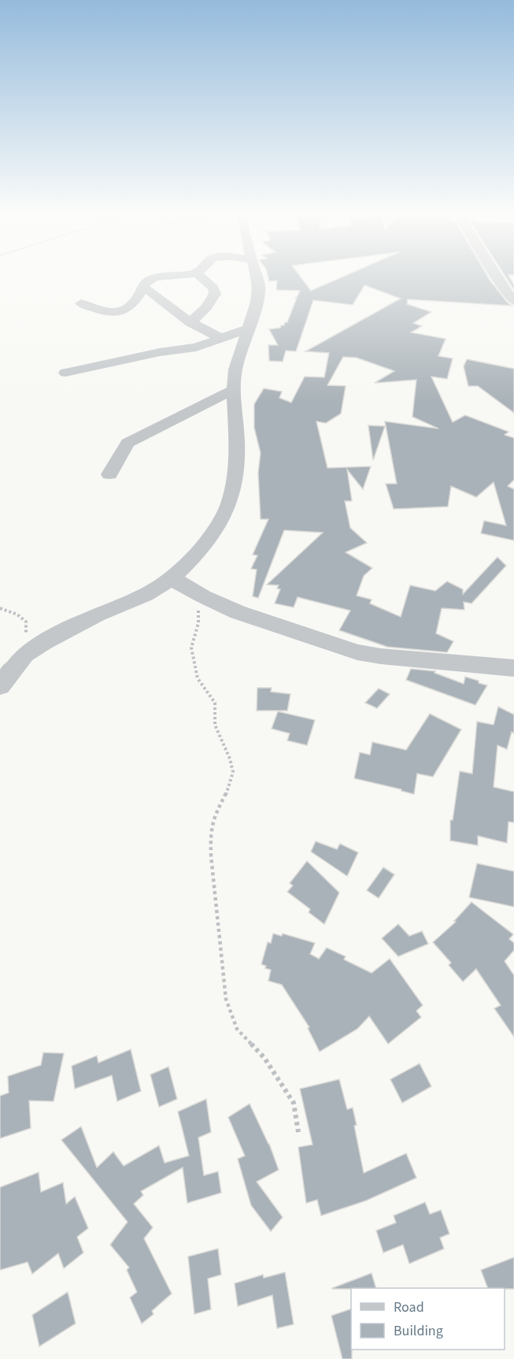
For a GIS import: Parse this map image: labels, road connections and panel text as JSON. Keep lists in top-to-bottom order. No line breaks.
{"legend":["Road","Building"]}
